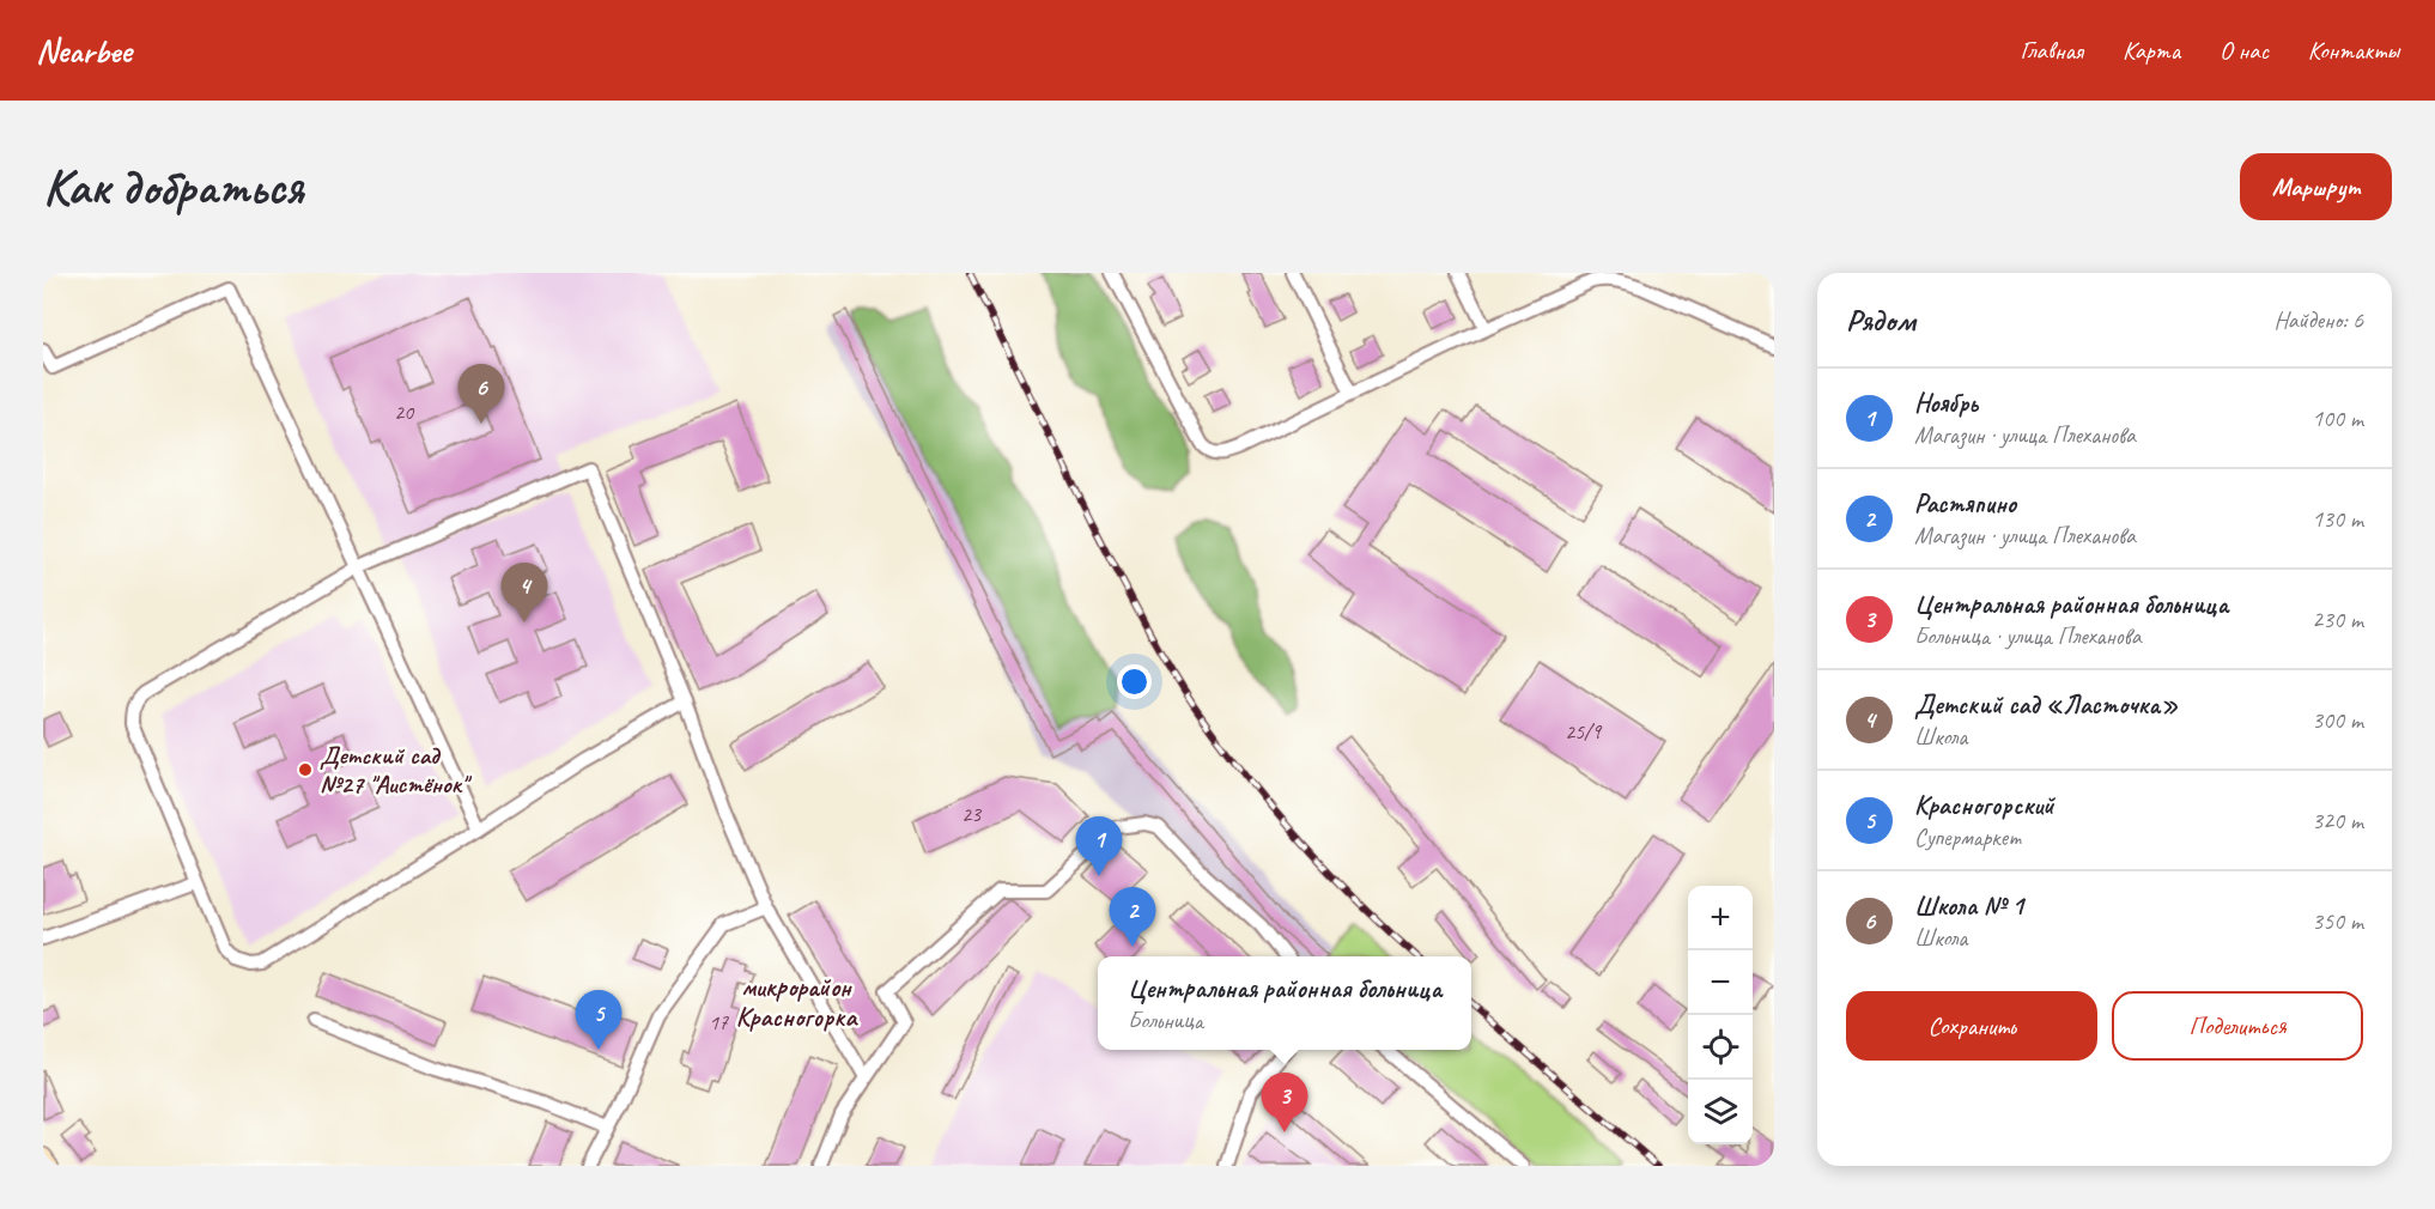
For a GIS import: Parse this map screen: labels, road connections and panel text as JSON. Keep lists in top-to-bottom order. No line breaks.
{"districts":["микрорайон Красногорка"],"places":["Детский сад №27 \"Аистёнок\""],"house_numbers":["20","25/9","23","17"],"page":{"header":"Nearbee","nav":["Главная","Карта","О нас","Контакты"],"buttons":["Маршрут",["Сохранить","Поделиться"]],"title":"Как добраться","heading":["Рядом","Найдено: 6"],"pins":["6","4","1","2","5","3"],"list":[{"mark":"1","name":"Ноябрь","note":"Магазин · улица Плеханова","value":"100 m"},{"mark":"2","name":"Растяпино","note":"Магазин · улица Плеханова","value":"130 m"},{"mark":"3","name":"Центральная районная больница","note":"Больница · улица Плеханова","value":"230 m"},{"mark":"4","name":"Детский сад «Ласточка»","note":"Школа","value":"300 m"},{"mark":"5","name":"Красногорский","note":"Супермаркет","value":"320 m"},{"mark":"6","name":"Школа № 1","note":"Школа","value":"350 m"}],"map_buttons":["+","−"],"popup":["Центральная районная больница","Больница"]}}
